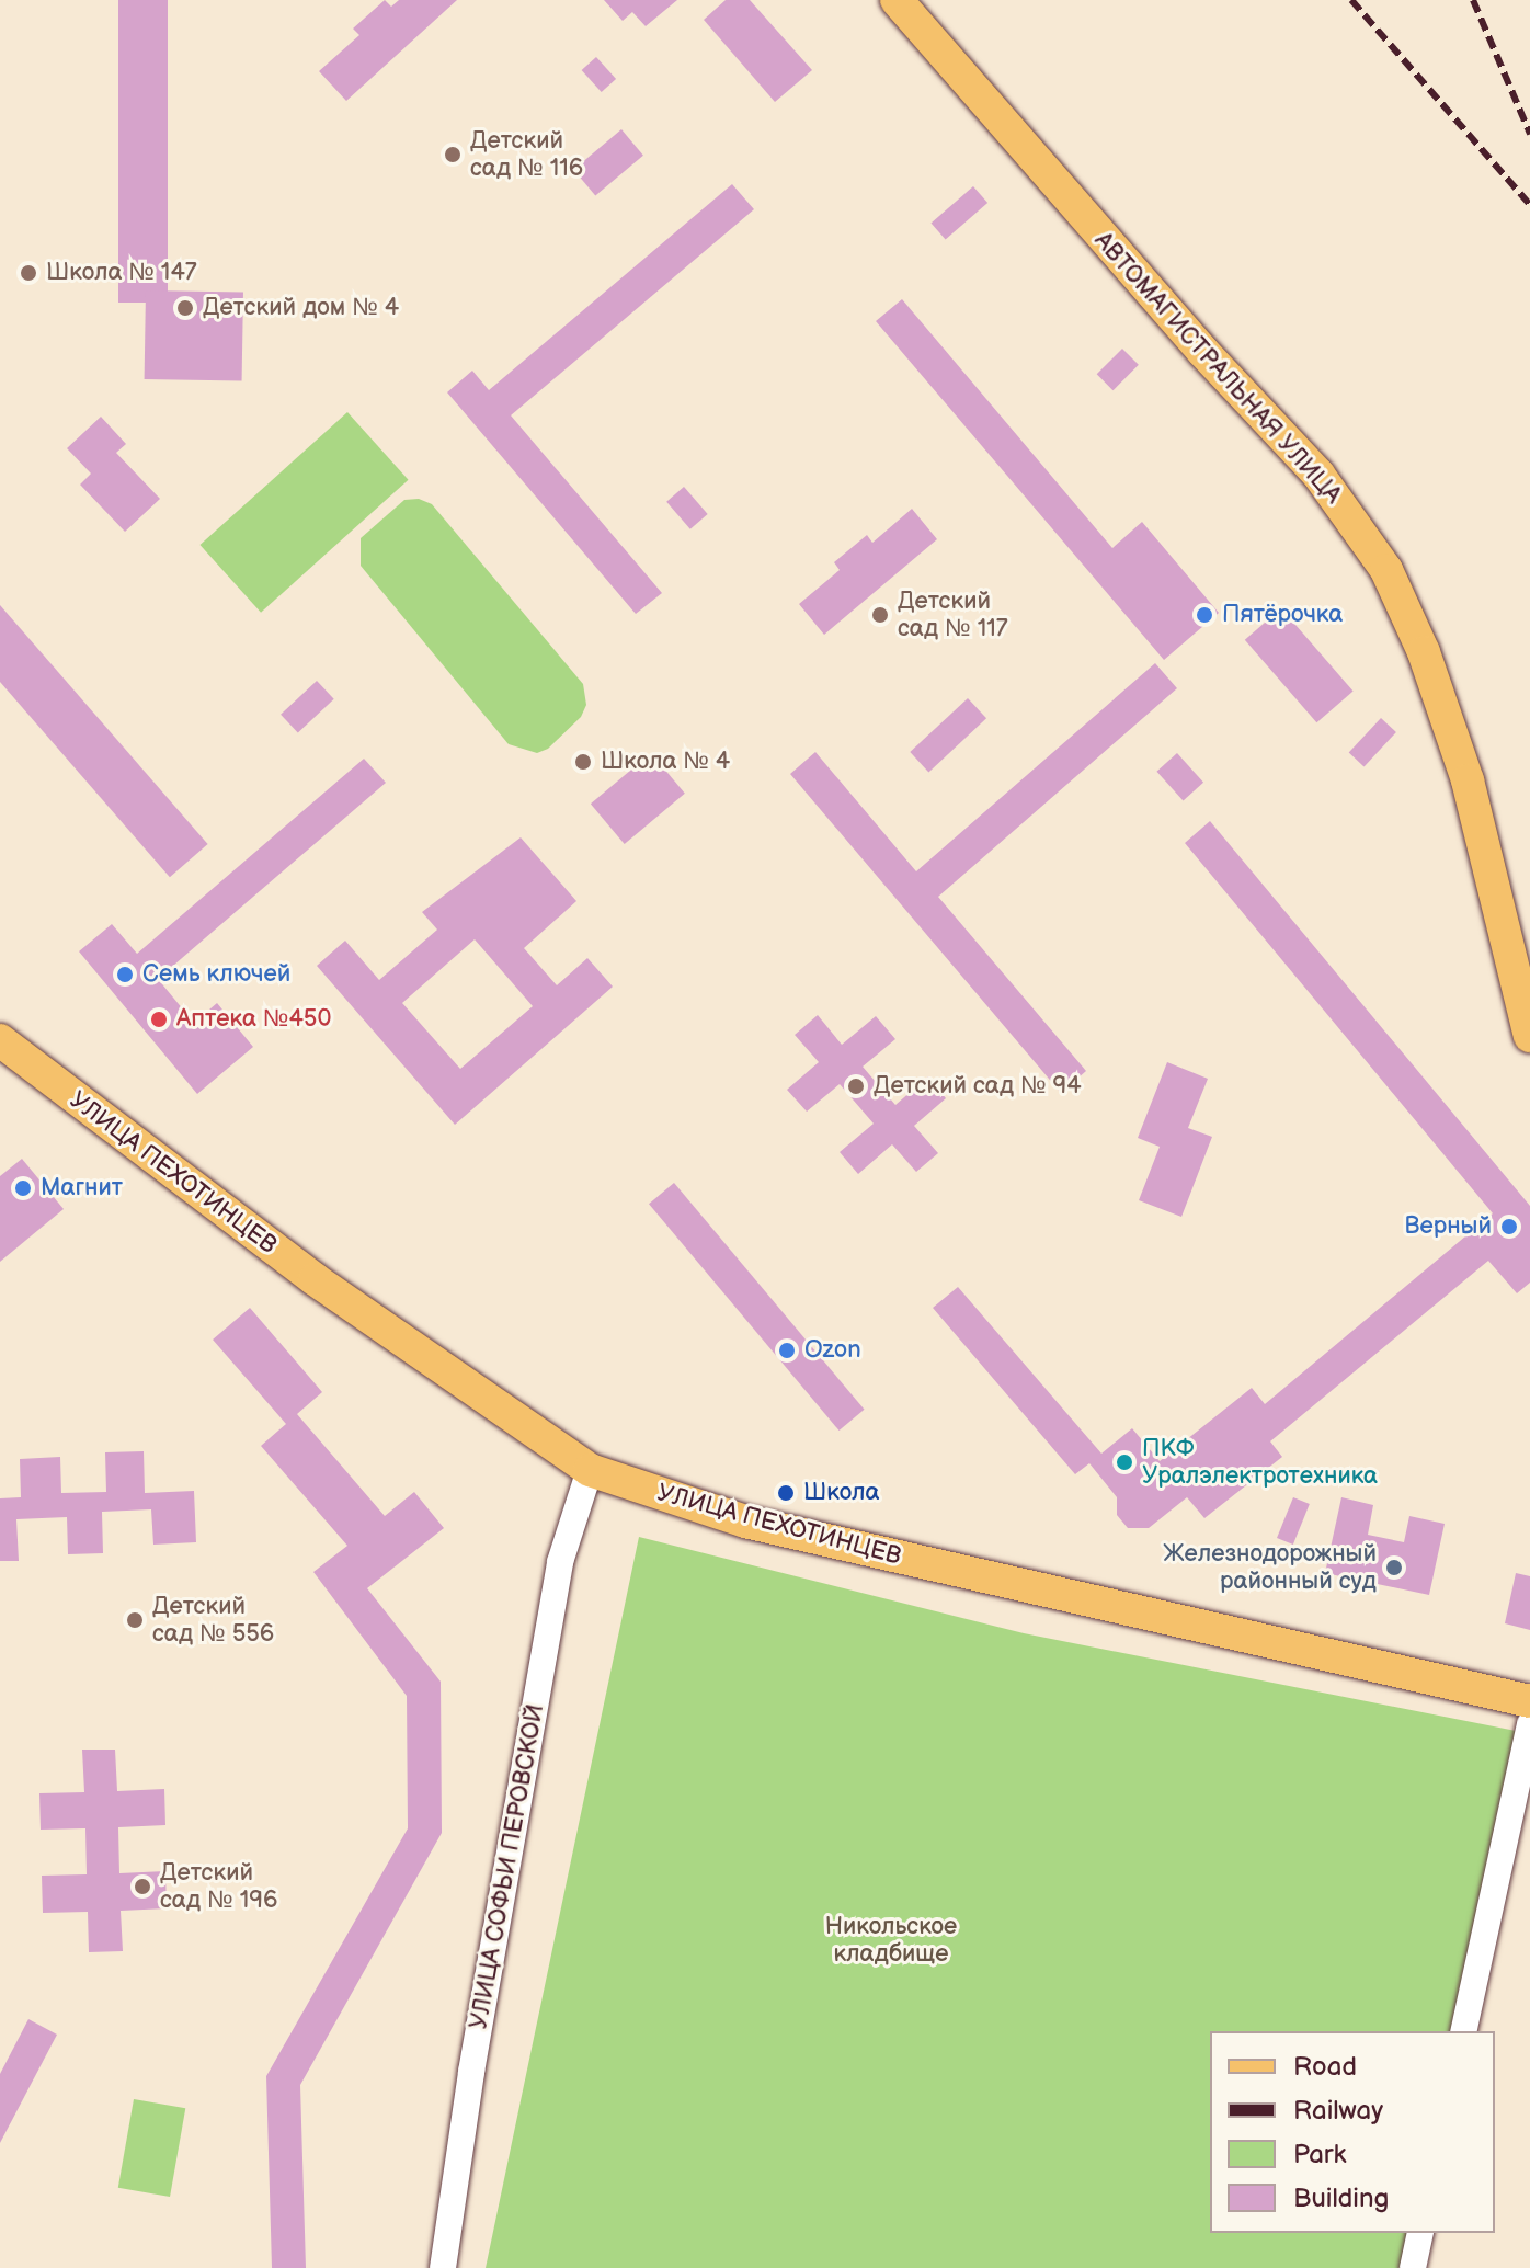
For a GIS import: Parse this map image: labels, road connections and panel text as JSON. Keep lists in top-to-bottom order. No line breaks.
{"streets":{"main road":["АВТОМАГИСТРАЛЬНАЯ УЛИЦА","УЛИЦА ПЕХОТИНЦЕВ"],"street":["УЛИЦА СОФЬИ ПЕРОВСКОЙ"]},"crossings":[["УЛИЦА ПЕХОТИНЦЕВ","УЛИЦА СОФЬИ ПЕРОВСКОЙ"]],"parks":["Никольское кладбище"],"places":["Детский сад № 116","Школа № 147","Детский дом № 4","Детский сад № 117","Пятёрочка","Школа № 4","Семь ключей","Аптека №450","Детский сад № 94","Магнит","Верный","Ozon","ПКФ Уралэлектротехника","Школа","Железнодорожный районный суд","Детский сад № 556","Детский сад № 196"],"legend":["Road","Railway","Park","Building"]}
